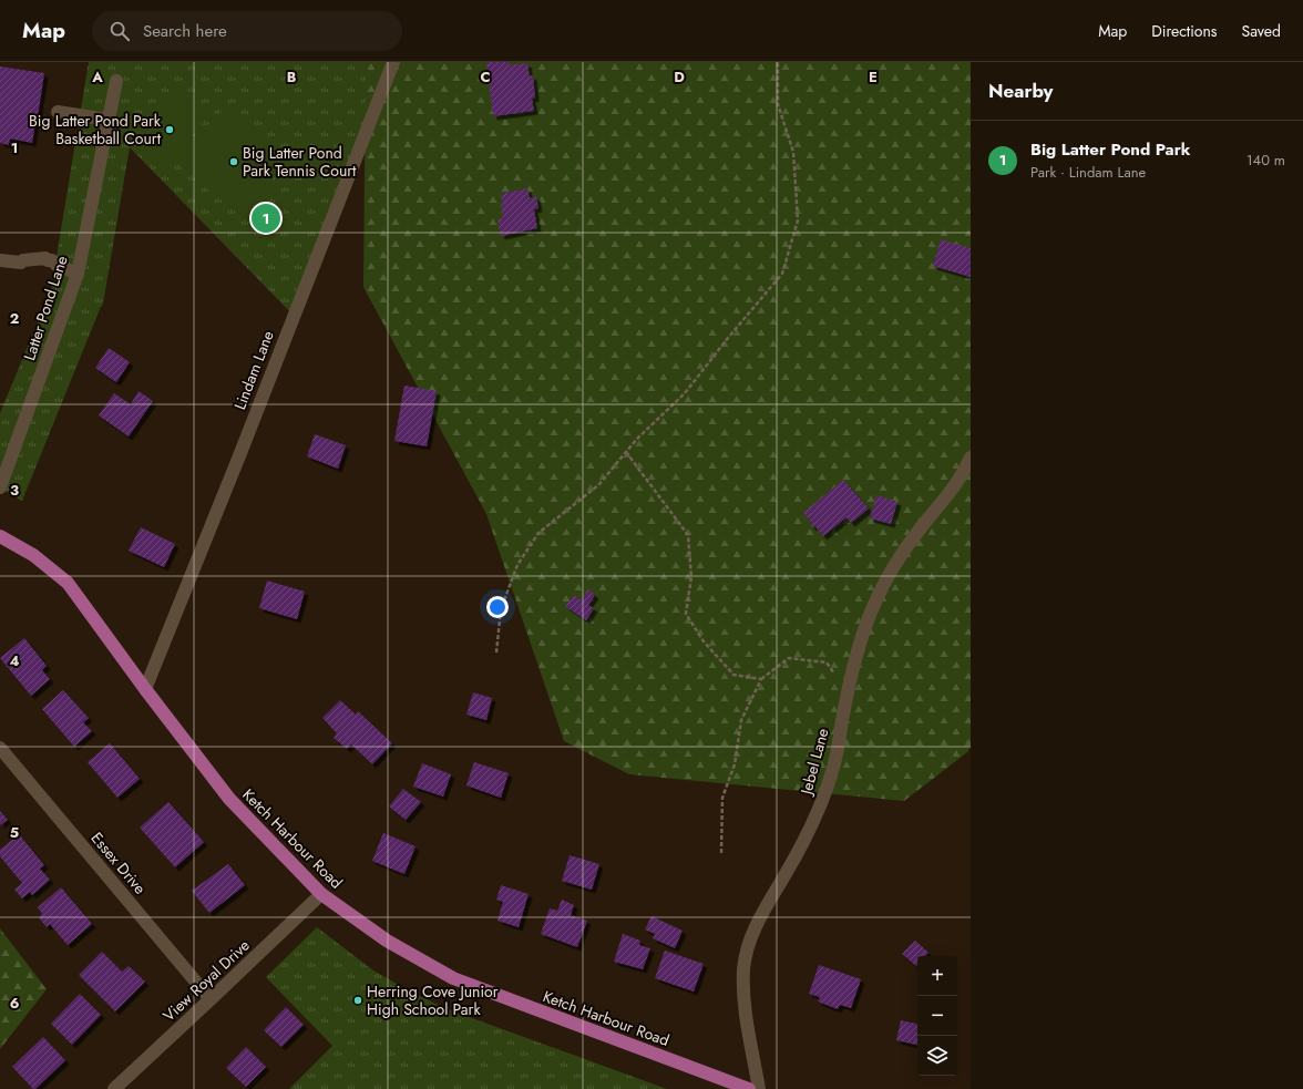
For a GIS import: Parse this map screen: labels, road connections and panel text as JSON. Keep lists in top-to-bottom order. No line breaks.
{"streets":{"main road":["Ketch Harbour Road"],"street":["Latter Pond Lane","Lindam Lane","Jebel Lane","Essex Drive","View Royal Drive"]},"crossings":[["Lindam Lane","Ketch Harbour Road"],["Ketch Harbour Road","View Royal Drive"],["Essex Drive","View Royal Drive"]],"places":["Big Latter Pond Park Basketball Court","Big Latter Pond Park Tennis Court","Herring Cove Junior High School Park"],"page":{"header":"Map","search":"Search here","nav":["Map","Directions","Saved"],"heading":"Nearby","list":[{"mark":"1","name":"Big Latter Pond Park","note":"Park · Lindam Lane","value":"140 m"}],"pins":"1","map_buttons":["+","−"]},"grid":{"columns":["A","B","C","D","E"],"rows":["1","2","3","4","5","6"]}}
